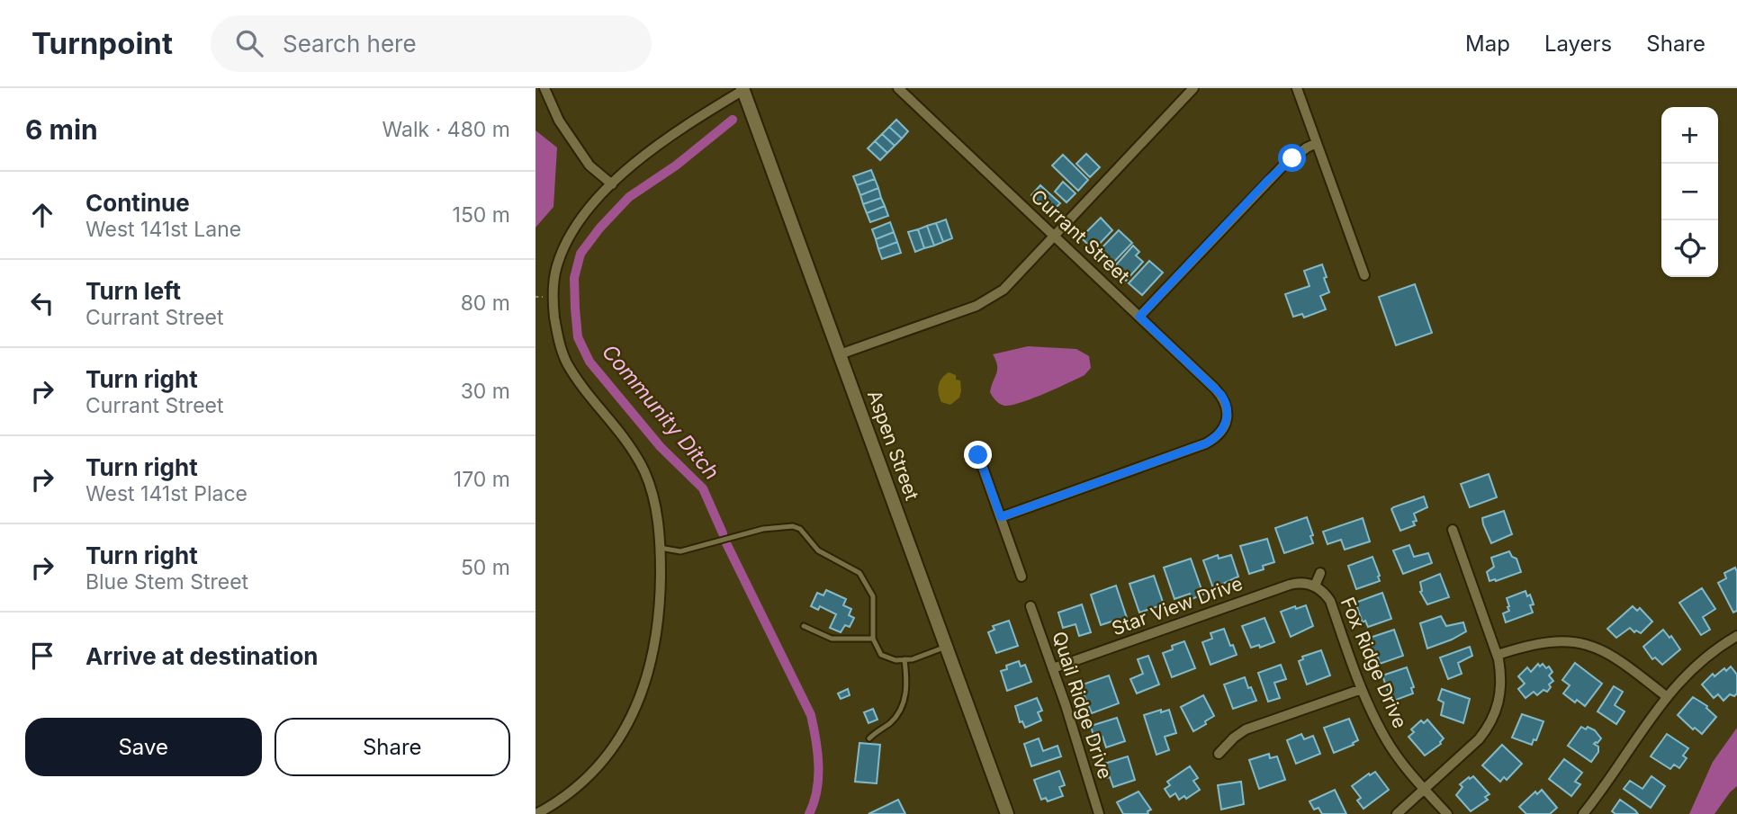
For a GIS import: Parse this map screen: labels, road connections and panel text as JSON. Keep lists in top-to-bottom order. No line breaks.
{"streets":{"street":["Currant Street","Aspen Street","Star View Drive","Fox Ridge Drive","Quail Ridge Drive"]},"crossings":[["Star View Drive","Fox Ridge Drive"],["Star View Drive","Quail Ridge Drive"]],"water":["Community Ditch"],"page":{"header":"Turnpoint","search":"Search here","nav":["Map","Layers","Share"],"heading":["6 min","Walk · 480 m"],"map_buttons":["+","−"],"list":[["Continue","West 141st Lane","150 m"],["Turn left","Currant Street","80 m"],["Turn right","Currant Street","30 m"],["Turn right","West 141st Place","170 m"],["Turn right","Blue Stem Street","50 m"],"Arrive at destination"],"buttons":["Save","Share"]}}
